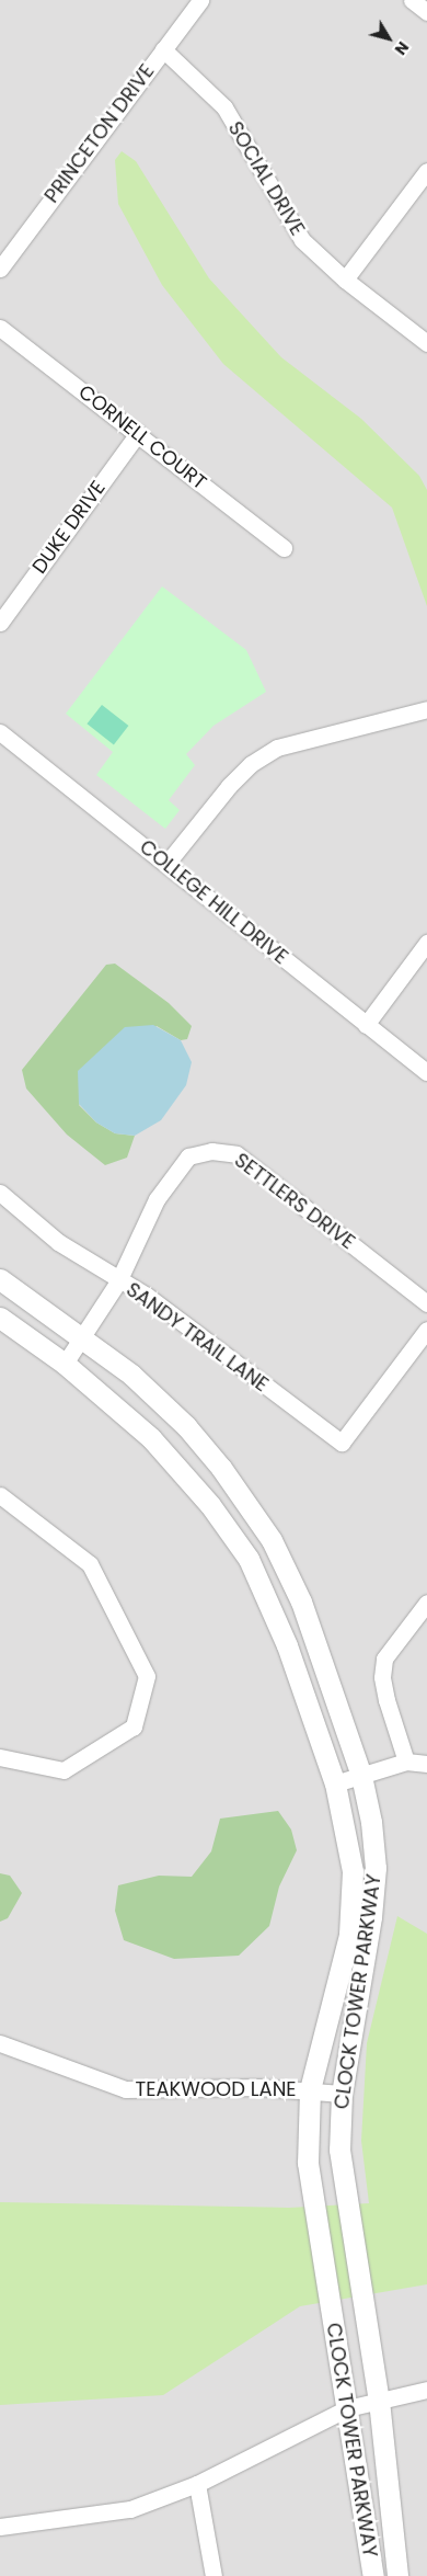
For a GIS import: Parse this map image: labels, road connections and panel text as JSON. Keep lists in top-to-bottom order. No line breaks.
{"streets":{"street":["PRINCETON DRIVE","SOCIAL DRIVE","CORNELL COURT","DUKE DRIVE","COLLEGE HILL DRIVE","SETTLERS DRIVE","SANDY TRAIL LANE","CLOCK TOWER PARKWAY","TEAKWOOD LANE"]},"crossings":[["PRINCETON DRIVE","SOCIAL DRIVE"],["CORNELL COURT","DUKE DRIVE"],["SETTLERS DRIVE","SANDY TRAIL LANE"],["SETTLERS DRIVE","CLOCK TOWER PARKWAY"],["CLOCK TOWER PARKWAY","TEAKWOOD LANE"]],"north":"bottom right"}
